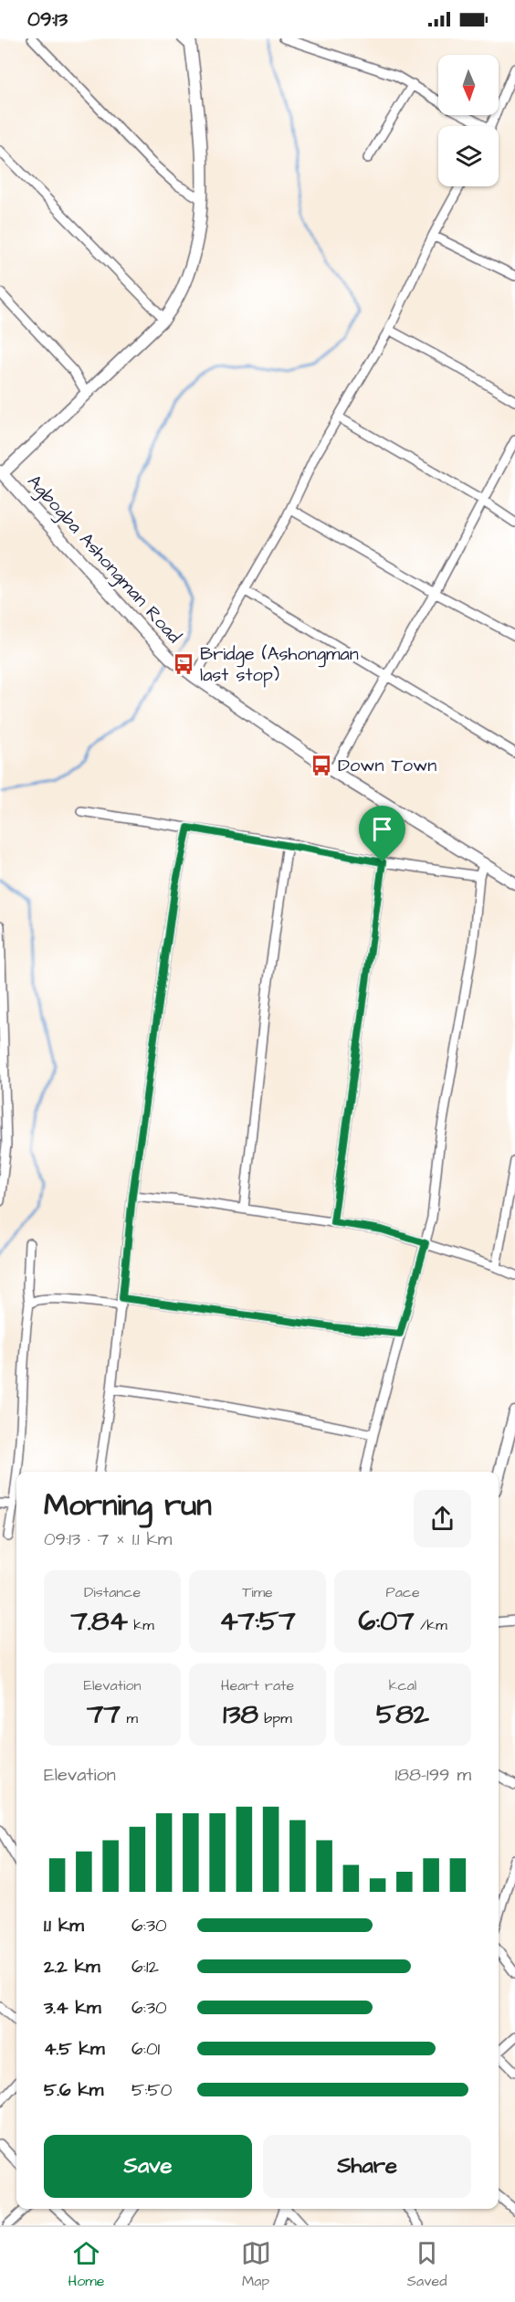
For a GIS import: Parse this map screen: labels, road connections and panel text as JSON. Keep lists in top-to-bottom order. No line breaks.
{"streets":{"street":["Agbogba Ashongman Road"]},"places":{"bus stop":["Bridge (Ashongman last stop)","Down Town"]},"north":"bottom","page":{"status":"09:13","heading":["Morning run","09:13 · 7 × 1.1 km"],"stats":[["Distance","7.84 km"],["Time","47:57"],["Pace","6:07 /km"],["Elevation","77 m"],["Heart rate","138 bpm"],["kcal","582"]],"chart":["Elevation","188–199 m"],"list":[{"name":"1.1 km","note":"6:30"},{"name":"2.2 km","note":"6:12"},{"name":"3.4 km","note":"6:30"},{"name":"4.5 km","note":"6:01"},{"name":"5.6 km","note":"5:50"}],"buttons":["Save","Share"],"tabs":["Home","Map","Saved"]}}
